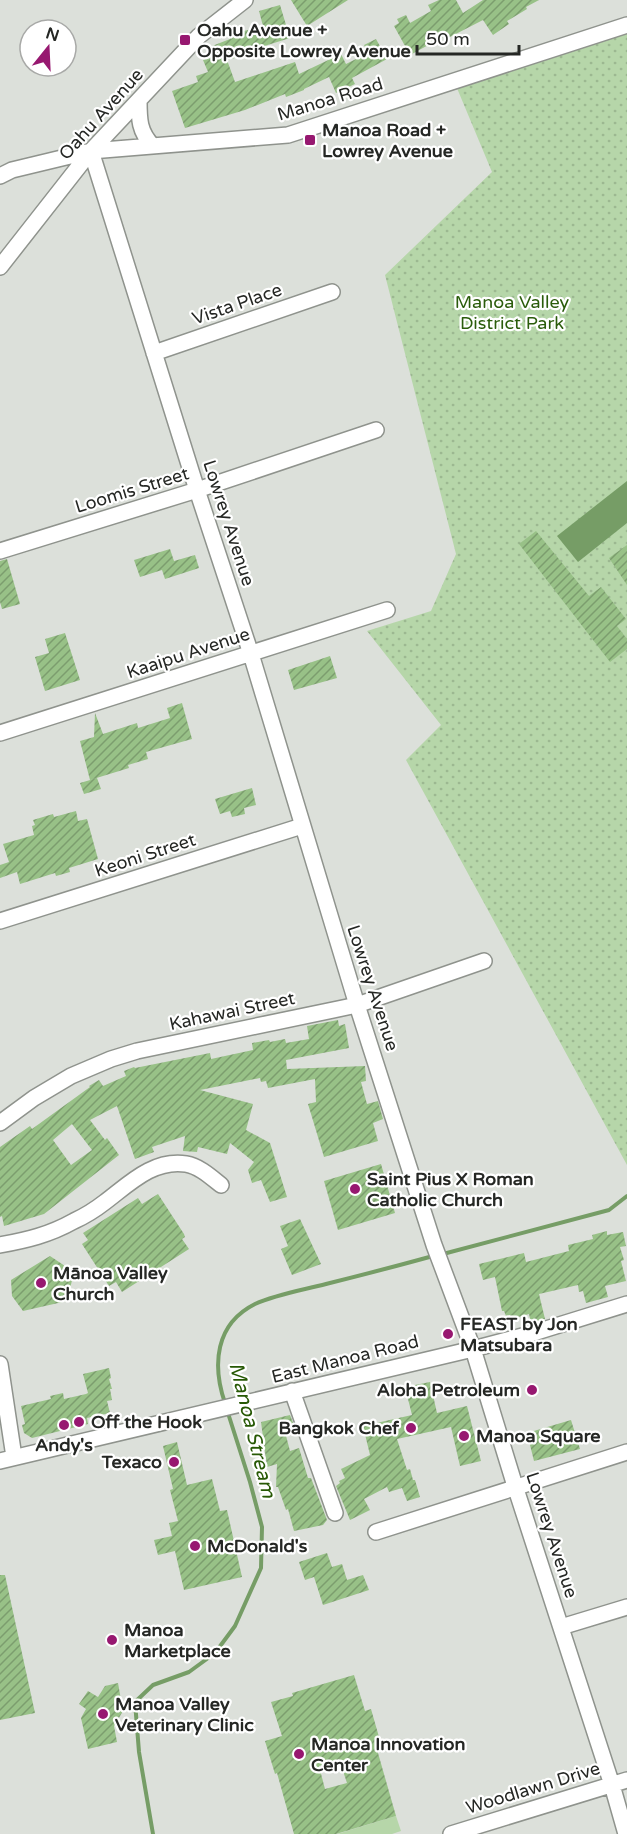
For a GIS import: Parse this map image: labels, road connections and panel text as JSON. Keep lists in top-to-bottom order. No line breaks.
{"streets":{"street":["Manoa Road","Oahu Avenue","Vista Place","Loomis Street","Lowrey Avenue","Kaaipu Avenue","Keoni Street","Kahawai Street","East Manoa Road","Woodlawn Drive"]},"crossings":[["Manoa Road","Oahu Avenue"],["Manoa Road","Lowrey Avenue"],["Oahu Avenue","Lowrey Avenue"],["Vista Place","Lowrey Avenue"],["Loomis Street","Lowrey Avenue"],["Lowrey Avenue","Kaaipu Avenue"],["Lowrey Avenue","Keoni Street"],["Lowrey Avenue","Kahawai Street"],["Lowrey Avenue","East Manoa Road"],["Lowrey Avenue","Woodlawn Drive"]],"water":["Manoa Stream"],"parks":["Manoa Valley District Park"],"places":{"transit":["Oahu Avenue + Opposite Lowrey Avenue","Manoa Road + Lowrey Avenue"],"other":["Saint Pius X Roman Catholic Church","Mānoa Valley Church","FEAST by Jon Matsubara","Aloha Petroleum","Off the Hook","Andy's","Bangkok Chef","Manoa Square","Texaco","McDonald's","Manoa Marketplace","Manoa Valley Veterinary Clinic","Manoa Innovation Center"]},"scale_bar":"50 m","north":"top"}
